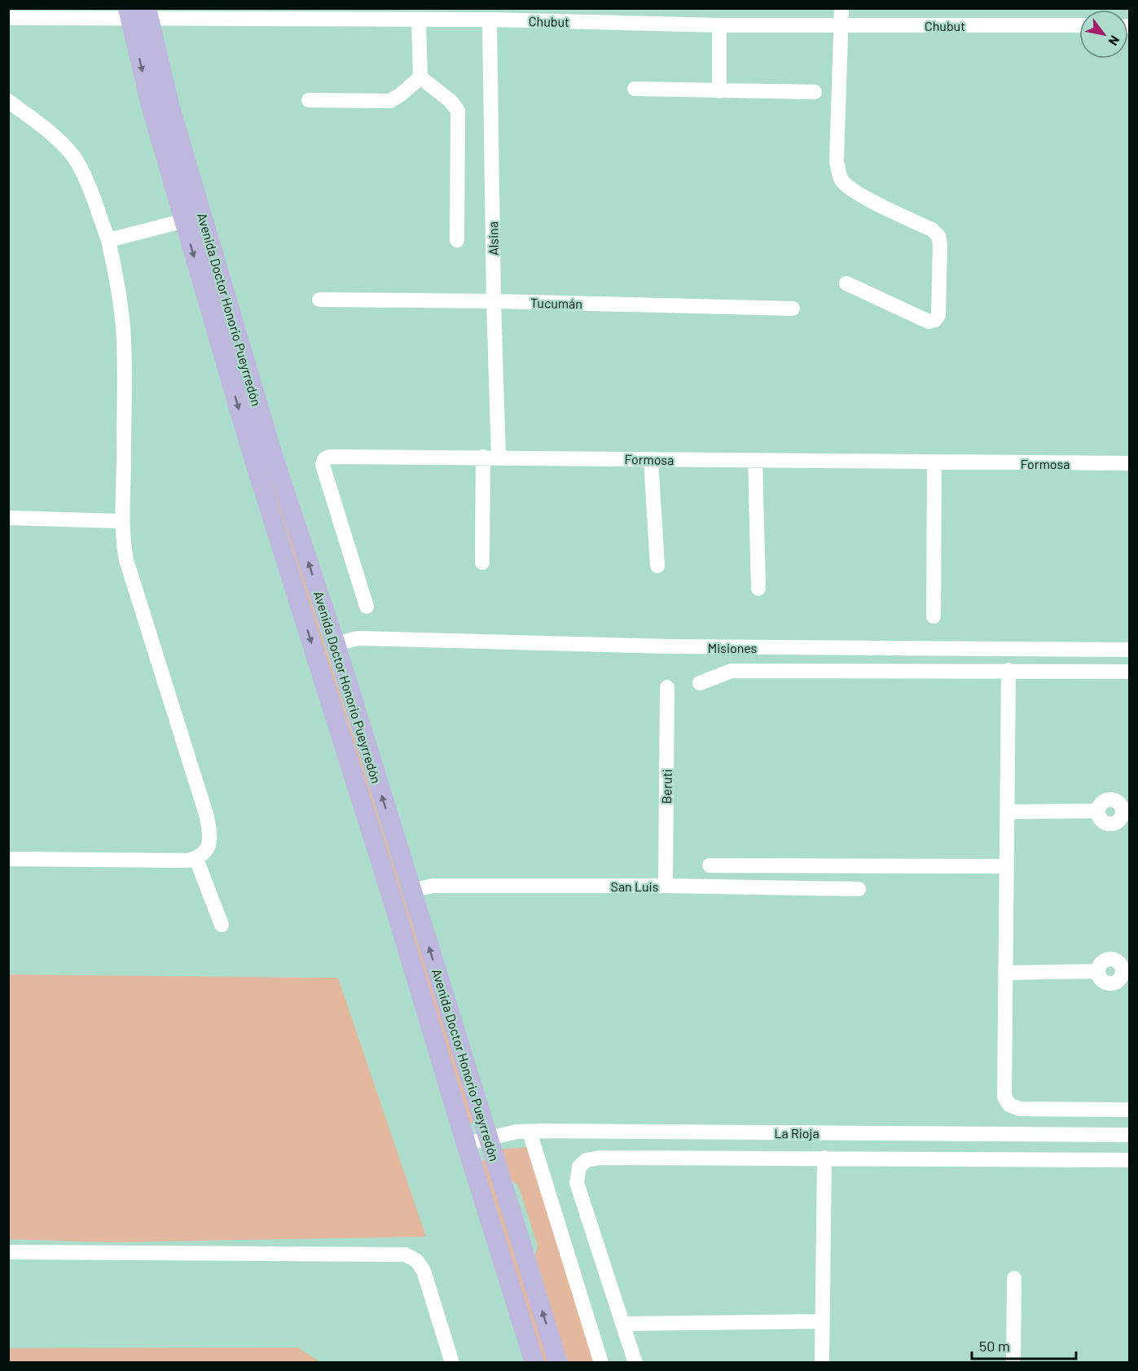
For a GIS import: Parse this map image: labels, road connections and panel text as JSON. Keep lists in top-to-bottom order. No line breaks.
{"streets":{"main road":["Avenida Doctor Honorio Pueyrredón"],"street":["Chubut","Alsina","Tucumán","Formosa","Misiones","Beruti","San Luis","La Rioja"]},"crossings":[["Chubut","Alsina"],["Chubut","Avenida Doctor Honorio Pueyrredón"],["Alsina","Tucumán"],["Alsina","Formosa"],["Avenida Doctor Honorio Pueyrredón","Misiones"],["Avenida Doctor Honorio Pueyrredón","San Luis"],["Avenida Doctor Honorio Pueyrredón","La Rioja"],["Beruti","San Luis"]],"scale_bar":"50 m","north":"bottom right"}
